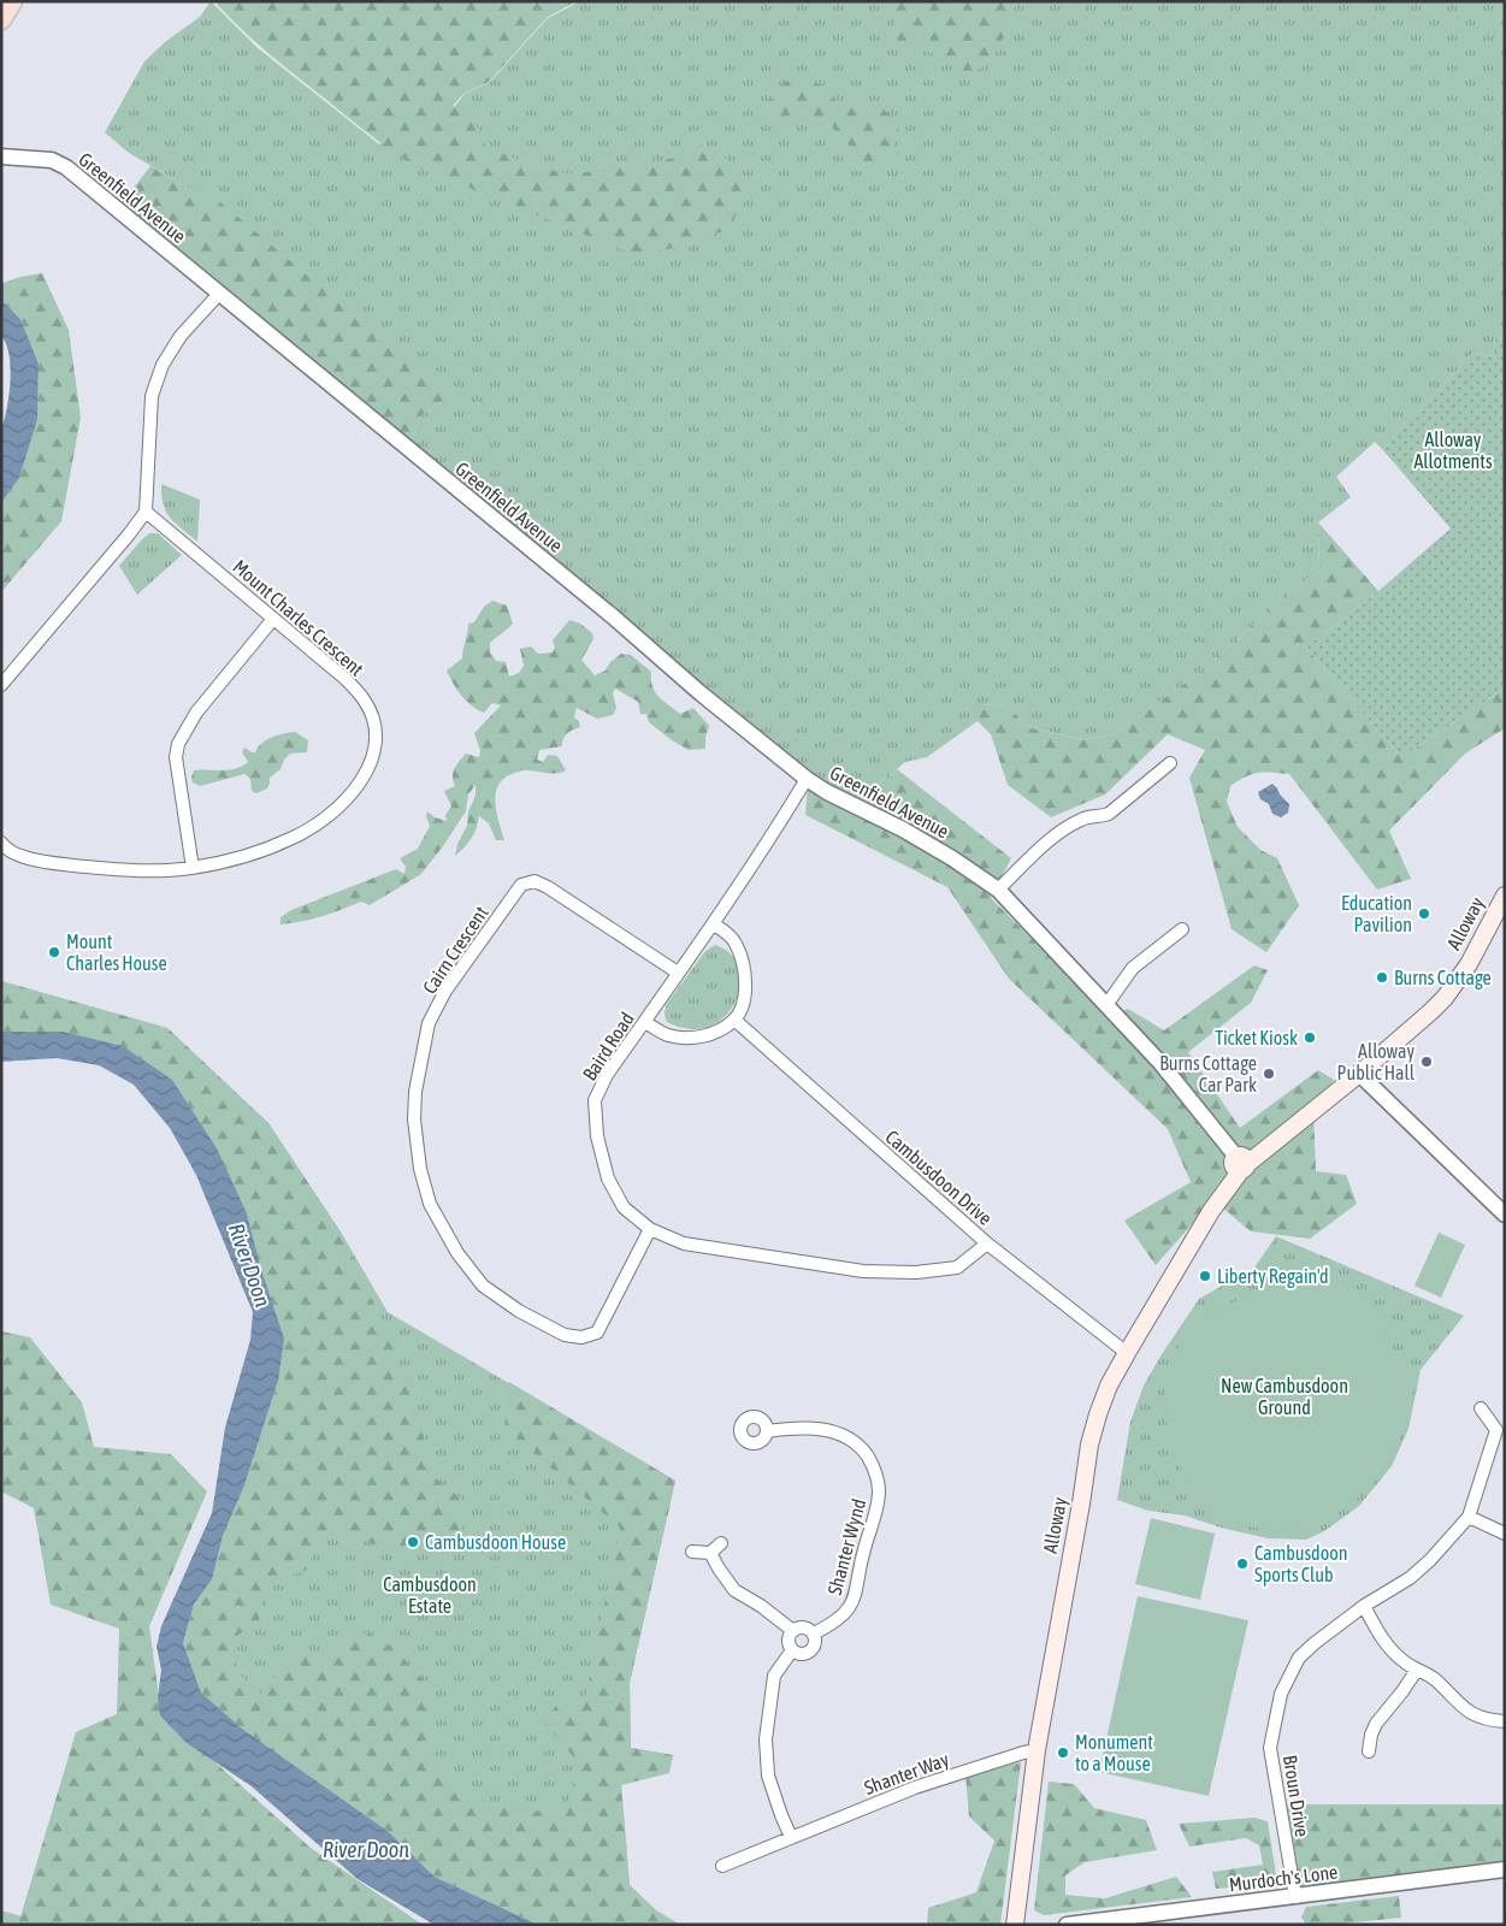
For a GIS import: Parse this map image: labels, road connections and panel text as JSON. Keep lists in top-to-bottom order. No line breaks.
{"streets":{"main road":["Alloway"],"street":["Greenfield Avenue","Mount Charles Crescent","Cairn Crescent","Baird Road","Cambusdoon Drive","Shanter Wynd","Shanter Way","Broun Drive","Murdoch's Lone"]},"crossings":[["Greenfield Avenue","Alloway"],["Greenfield Avenue","Baird Road"],["Alloway","Cambusdoon Drive"],["Alloway","Shanter Way"],["Cairn Crescent","Baird Road"],["Baird Road","Cambusdoon Drive"],["Broun Drive","Murdoch's Lone"]],"water":["River Doon"],"parks":["Alloway Allotments","New Cambusdoon Ground","Cambusdoon Estate"],"places":["Education Pavilion","Mount Charles House","Burns Cottage","Ticket Kiosk","Alloway Public Hall","Burns Cottage Car Park","Liberty Regain'd","Cambusdoon House","Cambusdoon Sports Club","Monument to a Mouse"]}
